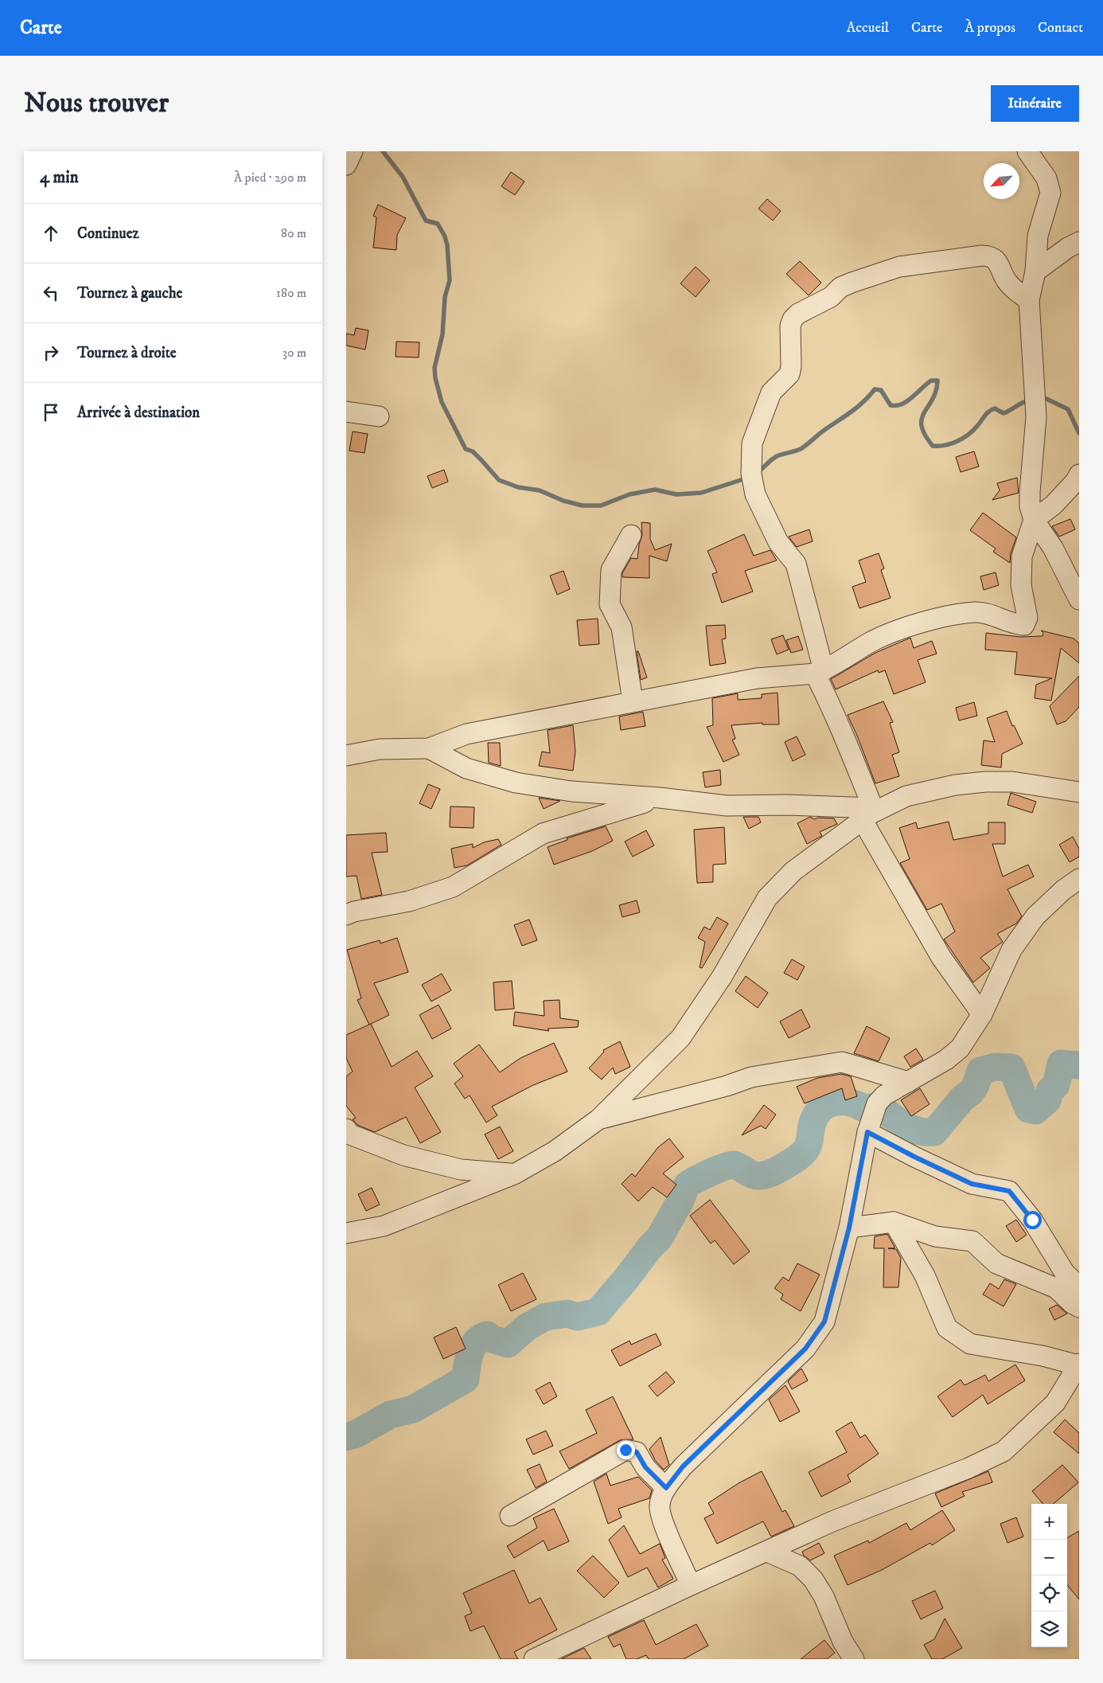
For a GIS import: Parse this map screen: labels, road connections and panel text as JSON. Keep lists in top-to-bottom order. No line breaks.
{"north":"bottom left","page":{"header":"Carte","nav":["Accueil","Carte","À propos","Contact"],"buttons":"Itinéraire","title":"Nous trouver","heading":["4 min","À pied · 290 m"],"list":[["Continuez","80 m"],["Tournez à gauche","180 m"],["Tournez à droite","30 m"],"Arrivée à destination"],"map_buttons":["+","−"]}}
